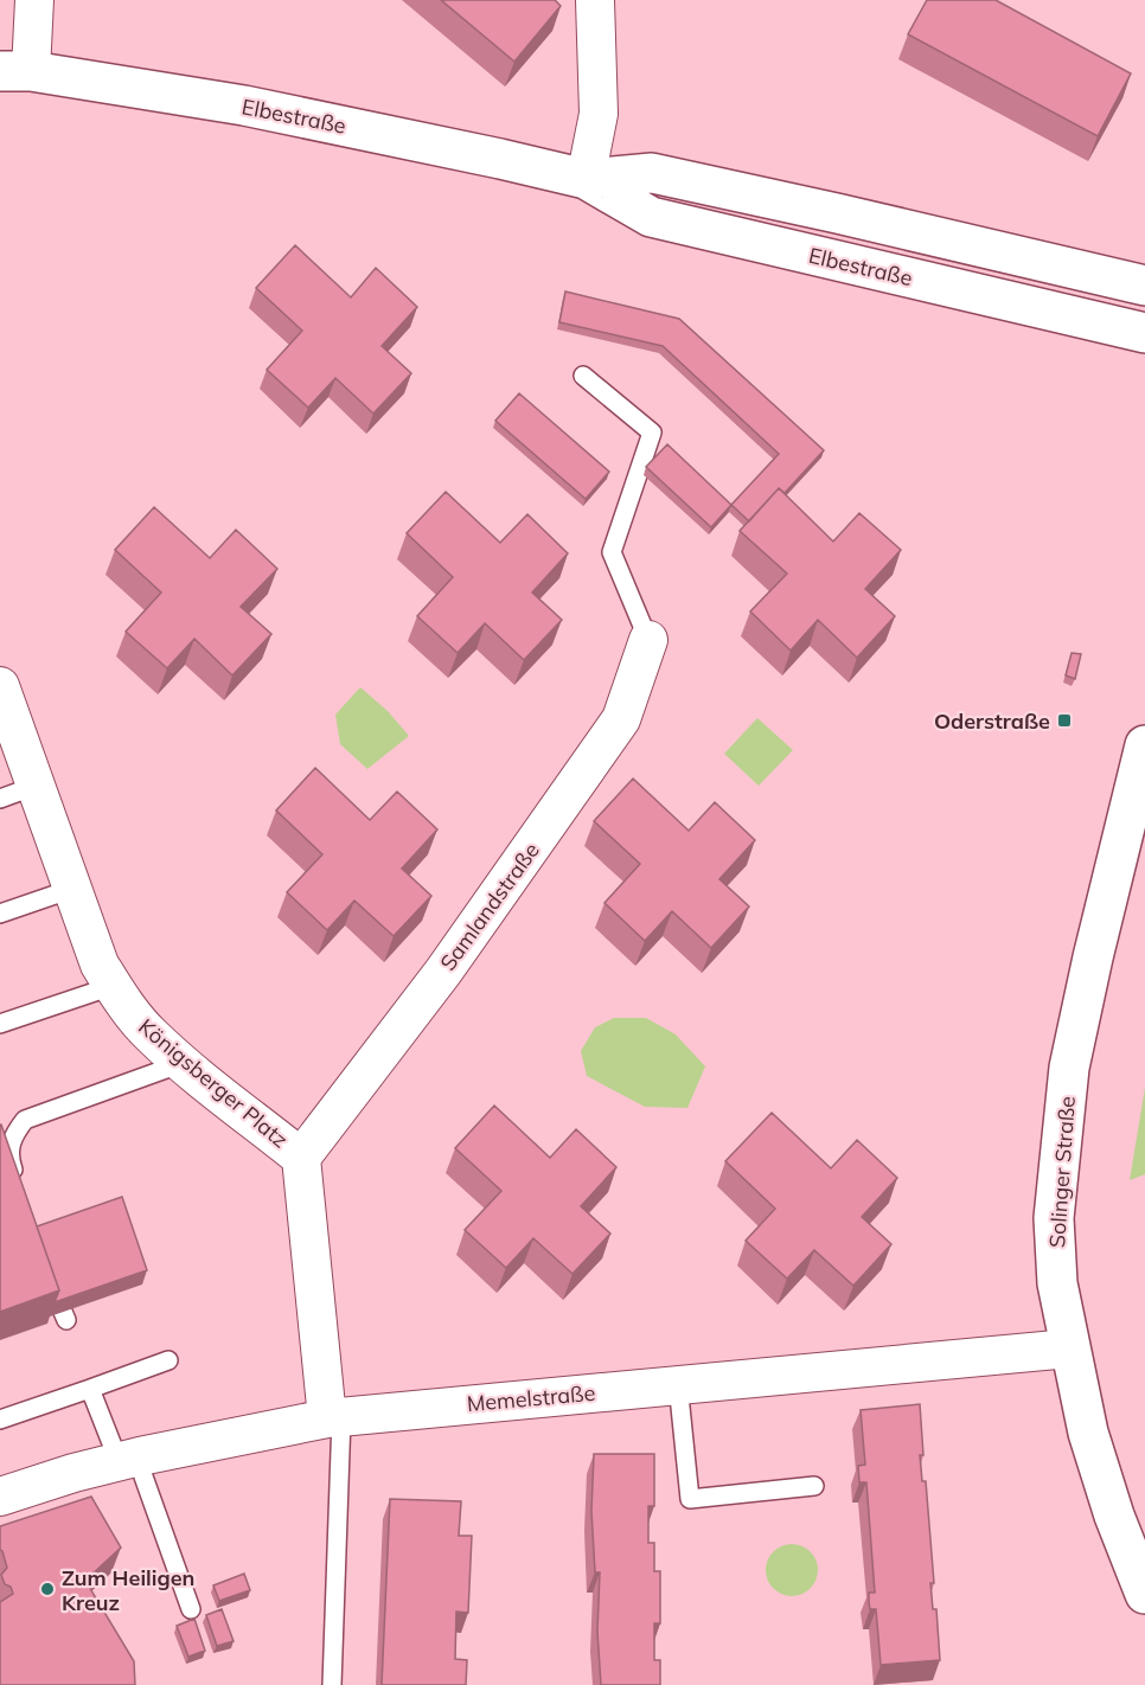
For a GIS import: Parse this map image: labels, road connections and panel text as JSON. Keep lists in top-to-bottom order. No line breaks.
{"streets":{"main road":["Elbestraße","Solinger Straße"],"street":["Samlandstraße","Königsberger Platz","Memelstraße"]},"crossings":[["Samlandstraße","Königsberger Platz"],["Königsberger Platz","Memelstraße"],["Solinger Straße","Memelstraße"]],"places":{"transit":["Oderstraße"],"other":["Zum Heiligen Kreuz"]}}
